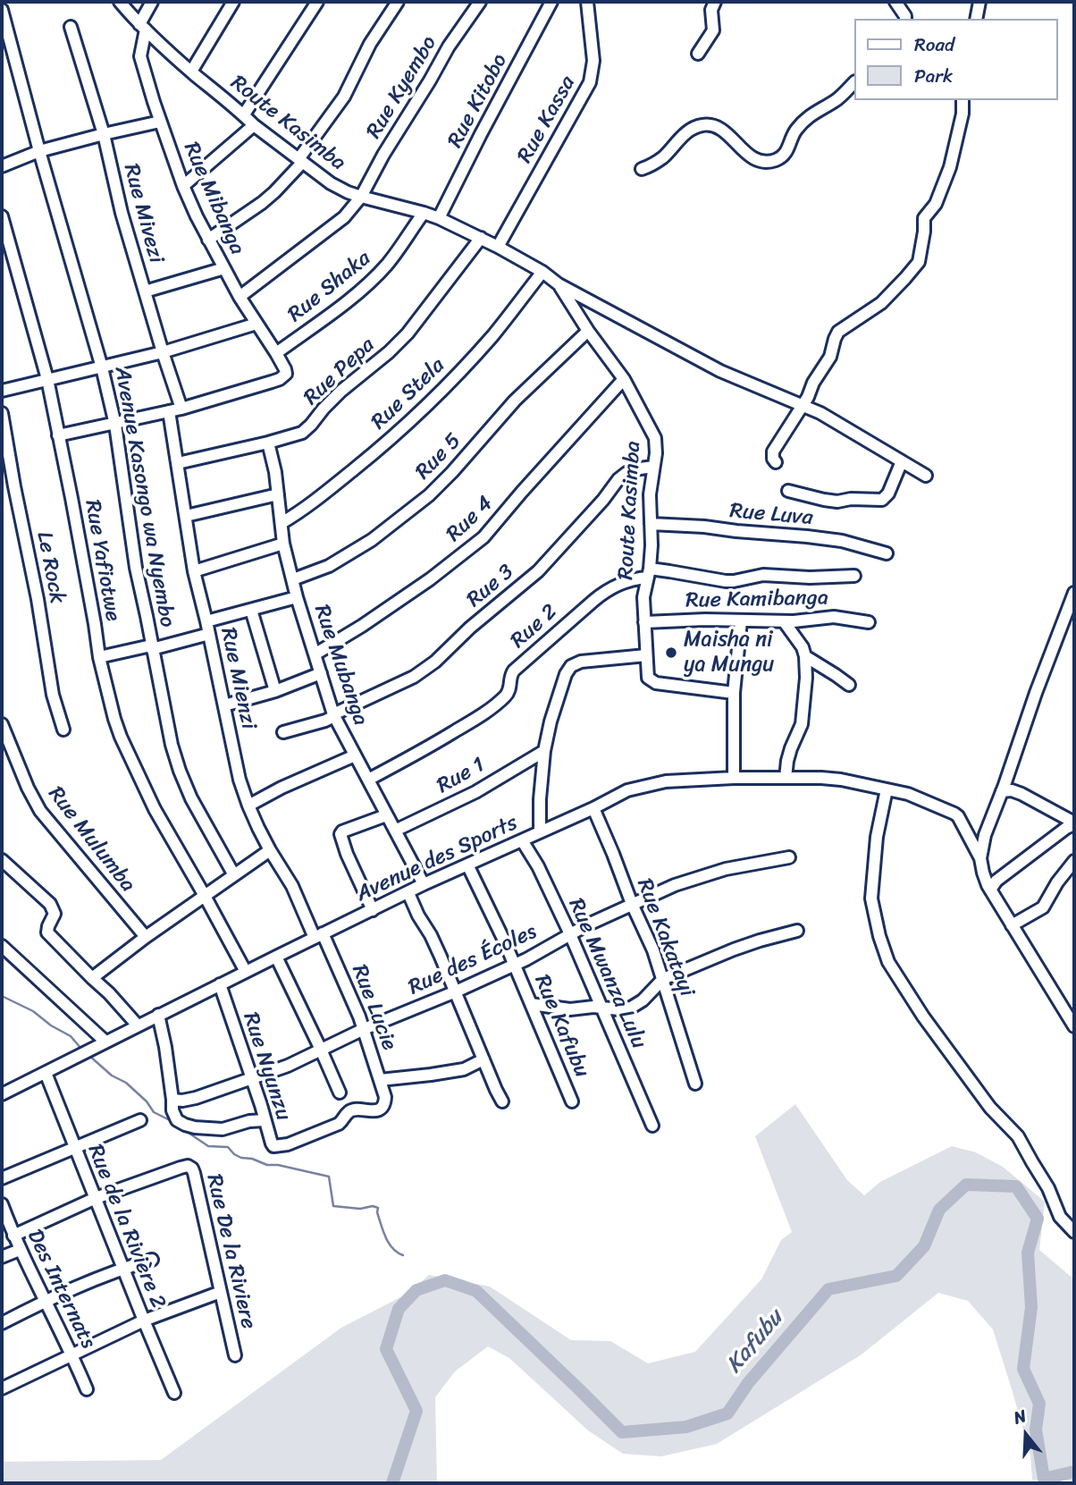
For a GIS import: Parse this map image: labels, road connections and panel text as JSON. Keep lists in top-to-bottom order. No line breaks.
{"streets":{"street":["Rue Kyembo","Rue Kitobo","Rue Kassa","Route Kasimba","Rue Mibanga","Rue Mivezi","Rue Shaka","Rue Pepa","Rue Stela","Rue 5","Avenue Kasongo wa Nyembo","Rue Luva","Rue 4","Rue Yafiotwe","Le Rock","Rue 3","Rue Kamibanga","Rue 2","Rue Mubanga","Rue Mienzi","Rue 1","Rue Mulumba","Avenue des Sports","Rue Kakatayi","Rue des Écoles","Rue Mwanza Lulu","Rue Lucie","Rue Kafubu","Rue Nyunzu","Rue de la Rivière 2","Rue De la Riviere","Des Internats"]},"crossings":[["Rue Kyembo","Route Kasimba"],["Rue Kyembo","Rue Mibanga"],["Rue Kitobo","Route Kasimba"],["Rue Kassa","Route Kasimba"],["Route Kasimba","Rue Mibanga"],["Route Kasimba","Rue Shaka"],["Route Kasimba","Rue Pepa"],["Route Kasimba","Rue Stela"],["Route Kasimba","Rue 5"],["Route Kasimba","Rue Luva"],["Route Kasimba","Rue 4"],["Route Kasimba","Rue 3"],["Route Kasimba","Rue Kamibanga"],["Route Kasimba","Rue 2"],["Rue Mibanga","Rue Mivezi"],["Rue Mibanga","Rue Shaka"],["Rue Mibanga","Rue Mienzi"],["Rue Mivezi","Rue Mienzi"],["Rue Pepa","Rue Mubanga"],["Rue Pepa","Rue Mienzi"],["Rue Stela","Rue Mubanga"],["Rue 5","Rue Mubanga"],["Rue 4","Rue Mubanga"],["Rue Yafiotwe","Avenue des Sports"],["Rue 3","Rue Mubanga"],["Rue 2","Rue Mubanga"],["Rue Mubanga","Rue 1"],["Rue Mubanga","Avenue des Sports"],["Rue Mienzi","Avenue des Sports"],["Rue Mienzi","Rue Lucie"],["Avenue des Sports","Rue Kakatayi"],["Avenue des Sports","Rue Mwanza Lulu"],["Avenue des Sports","Rue Lucie"],["Avenue des Sports","Rue Kafubu"],["Avenue des Sports","Rue Nyunzu"],["Avenue des Sports","Rue de la Rivière 2"],["Rue Kakatayi","Rue des Écoles"],["Rue des Écoles","Rue Mwanza Lulu"],["Rue des Écoles","Rue Lucie"],["Rue des Écoles","Rue Kafubu"],["Rue des Écoles","Rue Nyunzu"],["Rue Lucie","Rue Nyunzu"],["Rue de la Rivière 2","Rue De la Riviere"]],"water":["Kafubu"],"places":["Maisha ni ya Mungu"],"legend":["Road","Park"],"north":"top"}
